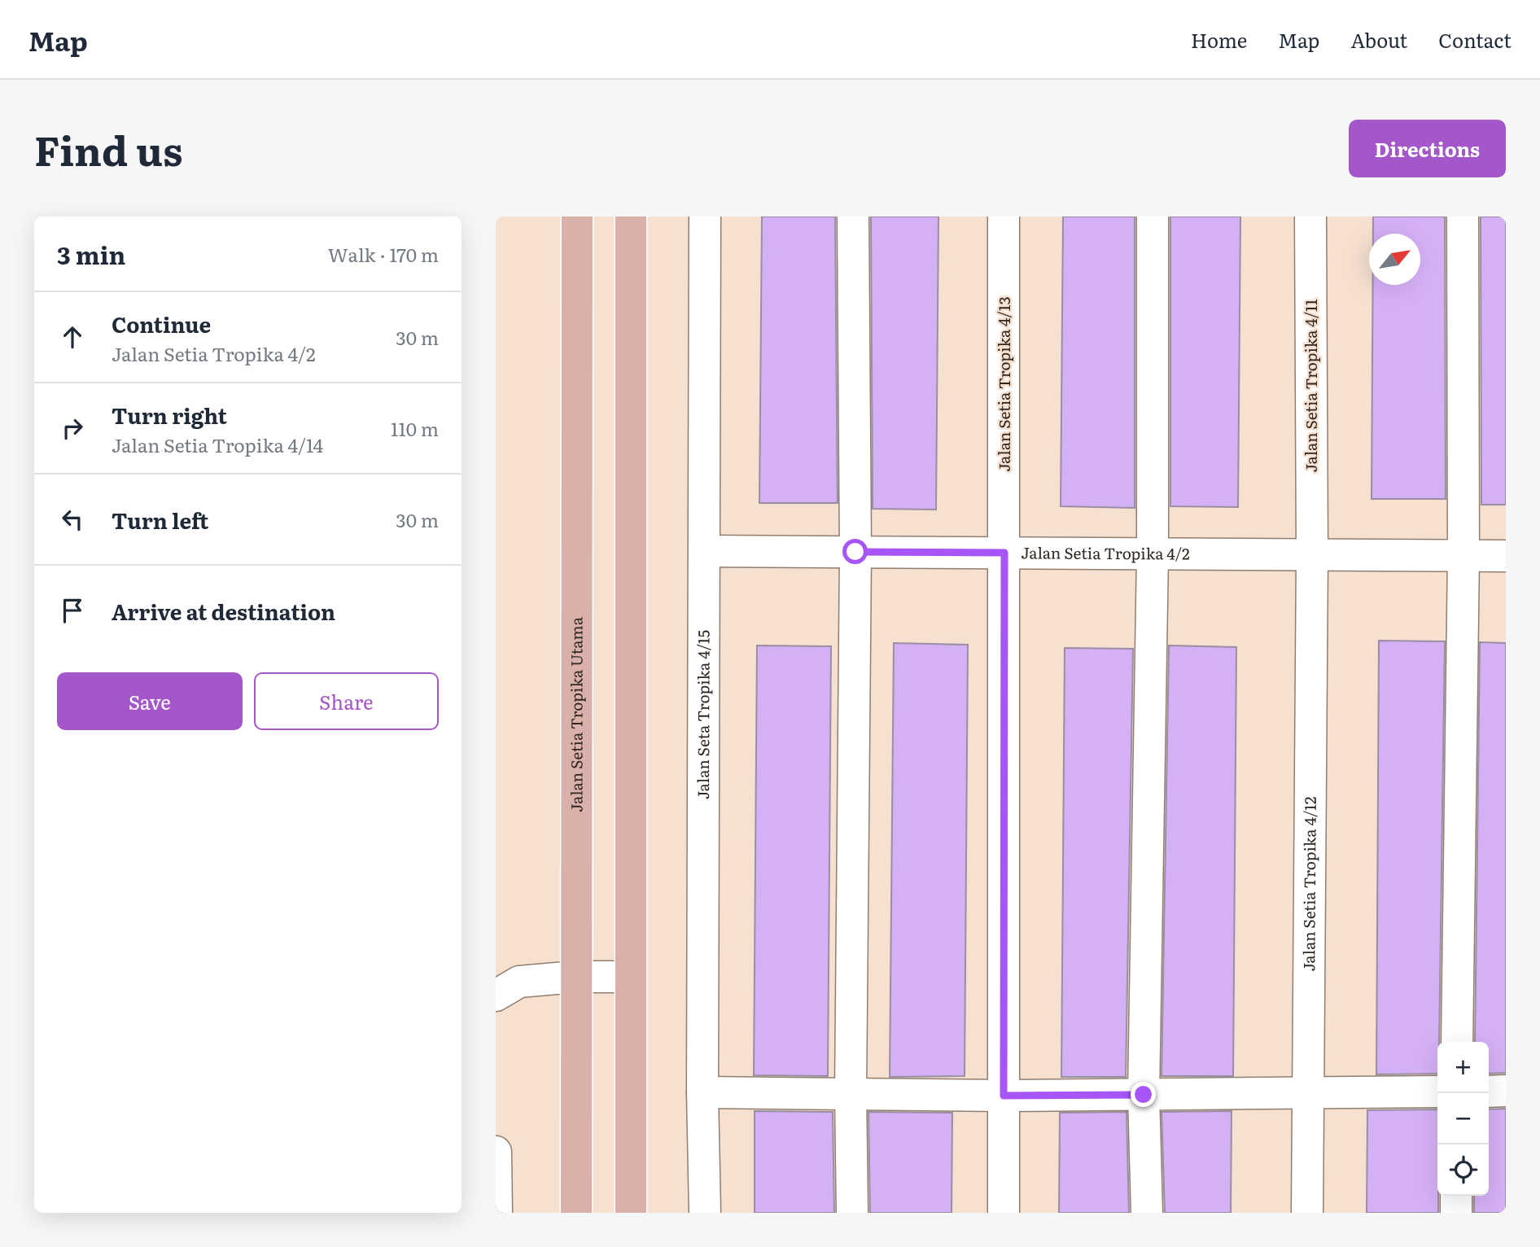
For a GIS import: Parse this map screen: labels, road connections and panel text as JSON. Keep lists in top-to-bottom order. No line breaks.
{"streets":{"main road":["Jalan Setia Tropika Utama"],"street":["Jalan Setia Tropika 4/13","Jalan Setia Tropika 4/11","Jalan Setia Tropika 4/2","Jalan Seta Tropika 4/15","Jalan Setia Tropika 4/12"]},"crossings":[["Jalan Setia Tropika 4/13","Jalan Setia Tropika 4/2"],["Jalan Setia Tropika 4/11","Jalan Setia Tropika 4/2"],["Jalan Setia Tropika 4/11","Jalan Setia Tropika 4/12"],["Jalan Setia Tropika 4/2","Jalan Seta Tropika 4/15"],["Jalan Setia Tropika 4/2","Jalan Setia Tropika 4/12"]],"north":"top right","page":{"header":"Map","nav":["Home","Map","About","Contact"],"title":"Find us","buttons":["Directions",["Save","Share"]],"heading":["3 min","Walk · 170 m"],"list":[["Continue","Jalan Setia Tropika 4/2","30 m"],["Turn right","Jalan Setia Tropika 4/14","110 m"],["Turn left","30 m"],"Arrive at destination"],"map_buttons":["+","−"]}}
